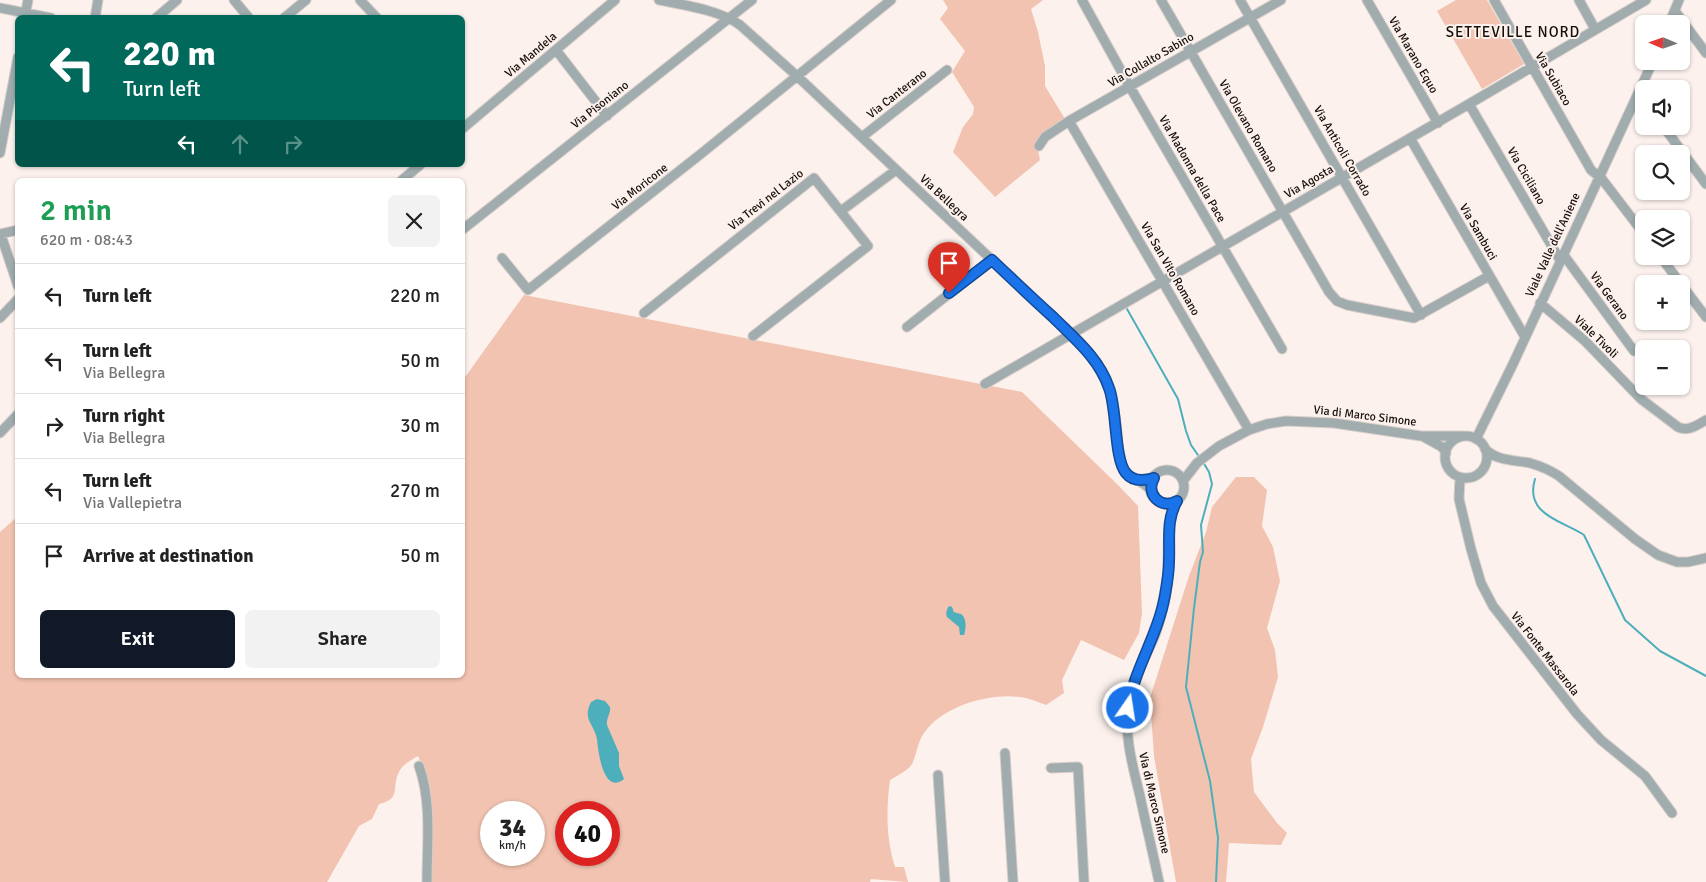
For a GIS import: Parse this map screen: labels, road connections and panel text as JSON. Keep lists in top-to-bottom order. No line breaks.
{"streets":{"street":["Via Mandela","Via Marano Equo","Via Collalto Sabino","Via Subiaco","Via Canterano","Via Pisoniano","Via Olevano Romano","Via Anticoli Corrado","Via Madonna della Pace","Via Ciciliano","Via Agosta","Via Moricone","Via Bellegra","Via Trevi nel Lazio","Via Sambuci","Viale Valle dell'Aniene","Via San Vito Romano","Via Gerano","Viale Tivoli","Via di Marco Simone","Via Fonte Massarola"]},"crossings":[["Via Marano Equo","Via Agosta"],["Via Collalto Sabino","Via Olevano Romano"],["Via Collalto Sabino","Via Anticoli Corrado"],["Via Collalto Sabino","Via Madonna della Pace"],["Via Collalto Sabino","Via San Vito Romano"],["Via Subiaco","Via Agosta"],["Via Subiaco","Viale Valle dell'Aniene"],["Via Canterano","Via Bellegra"],["Via Pisoniano","Via Bellegra"],["Via Olevano Romano","Via Anticoli Corrado"],["Via Olevano Romano","Via Agosta"],["Via Anticoli Corrado","Via Agosta"],["Via Madonna della Pace","Via Agosta"],["Via Ciciliano","Via Agosta"],["Via Ciciliano","Viale Valle dell'Aniene"],["Via Ciciliano","Via Gerano"],["Via Agosta","Via Bellegra"],["Via Agosta","Via Sambuci"],["Via Agosta","Via San Vito Romano"],["Via Moricone","Via Bellegra"],["Via Bellegra","Via di Marco Simone"],["Via Sambuci","Viale Valle dell'Aniene"],["Viale Valle dell'Aniene","Via Gerano"],["Viale Valle dell'Aniene","Viale Tivoli"],["Viale Valle dell'Aniene","Via di Marco Simone"],["Viale Valle dell'Aniene","Via Fonte Massarola"],["Via San Vito Romano","Via di Marco Simone"],["Via di Marco Simone","Via Fonte Massarola"]],"districts":["SETTEVILLE NORD"],"north":"left","page":{"map_buttons":["+","−"],"turn":["220 m","Turn left"],"heading":["2 min","620 m · 08:43"],"list":[{"name":"Turn left","value":"220 m"},{"name":"Turn left","note":"Via Bellegra","value":"50 m"},{"name":"Turn right","note":"Via Bellegra","value":"30 m"},{"name":"Turn left","note":"Via Vallepietra","value":"270 m"},{"name":"Arrive at destination","value":"50 m"}],"buttons":["Exit","Share"],"speed":"34 km/h","limit":"40"}}
